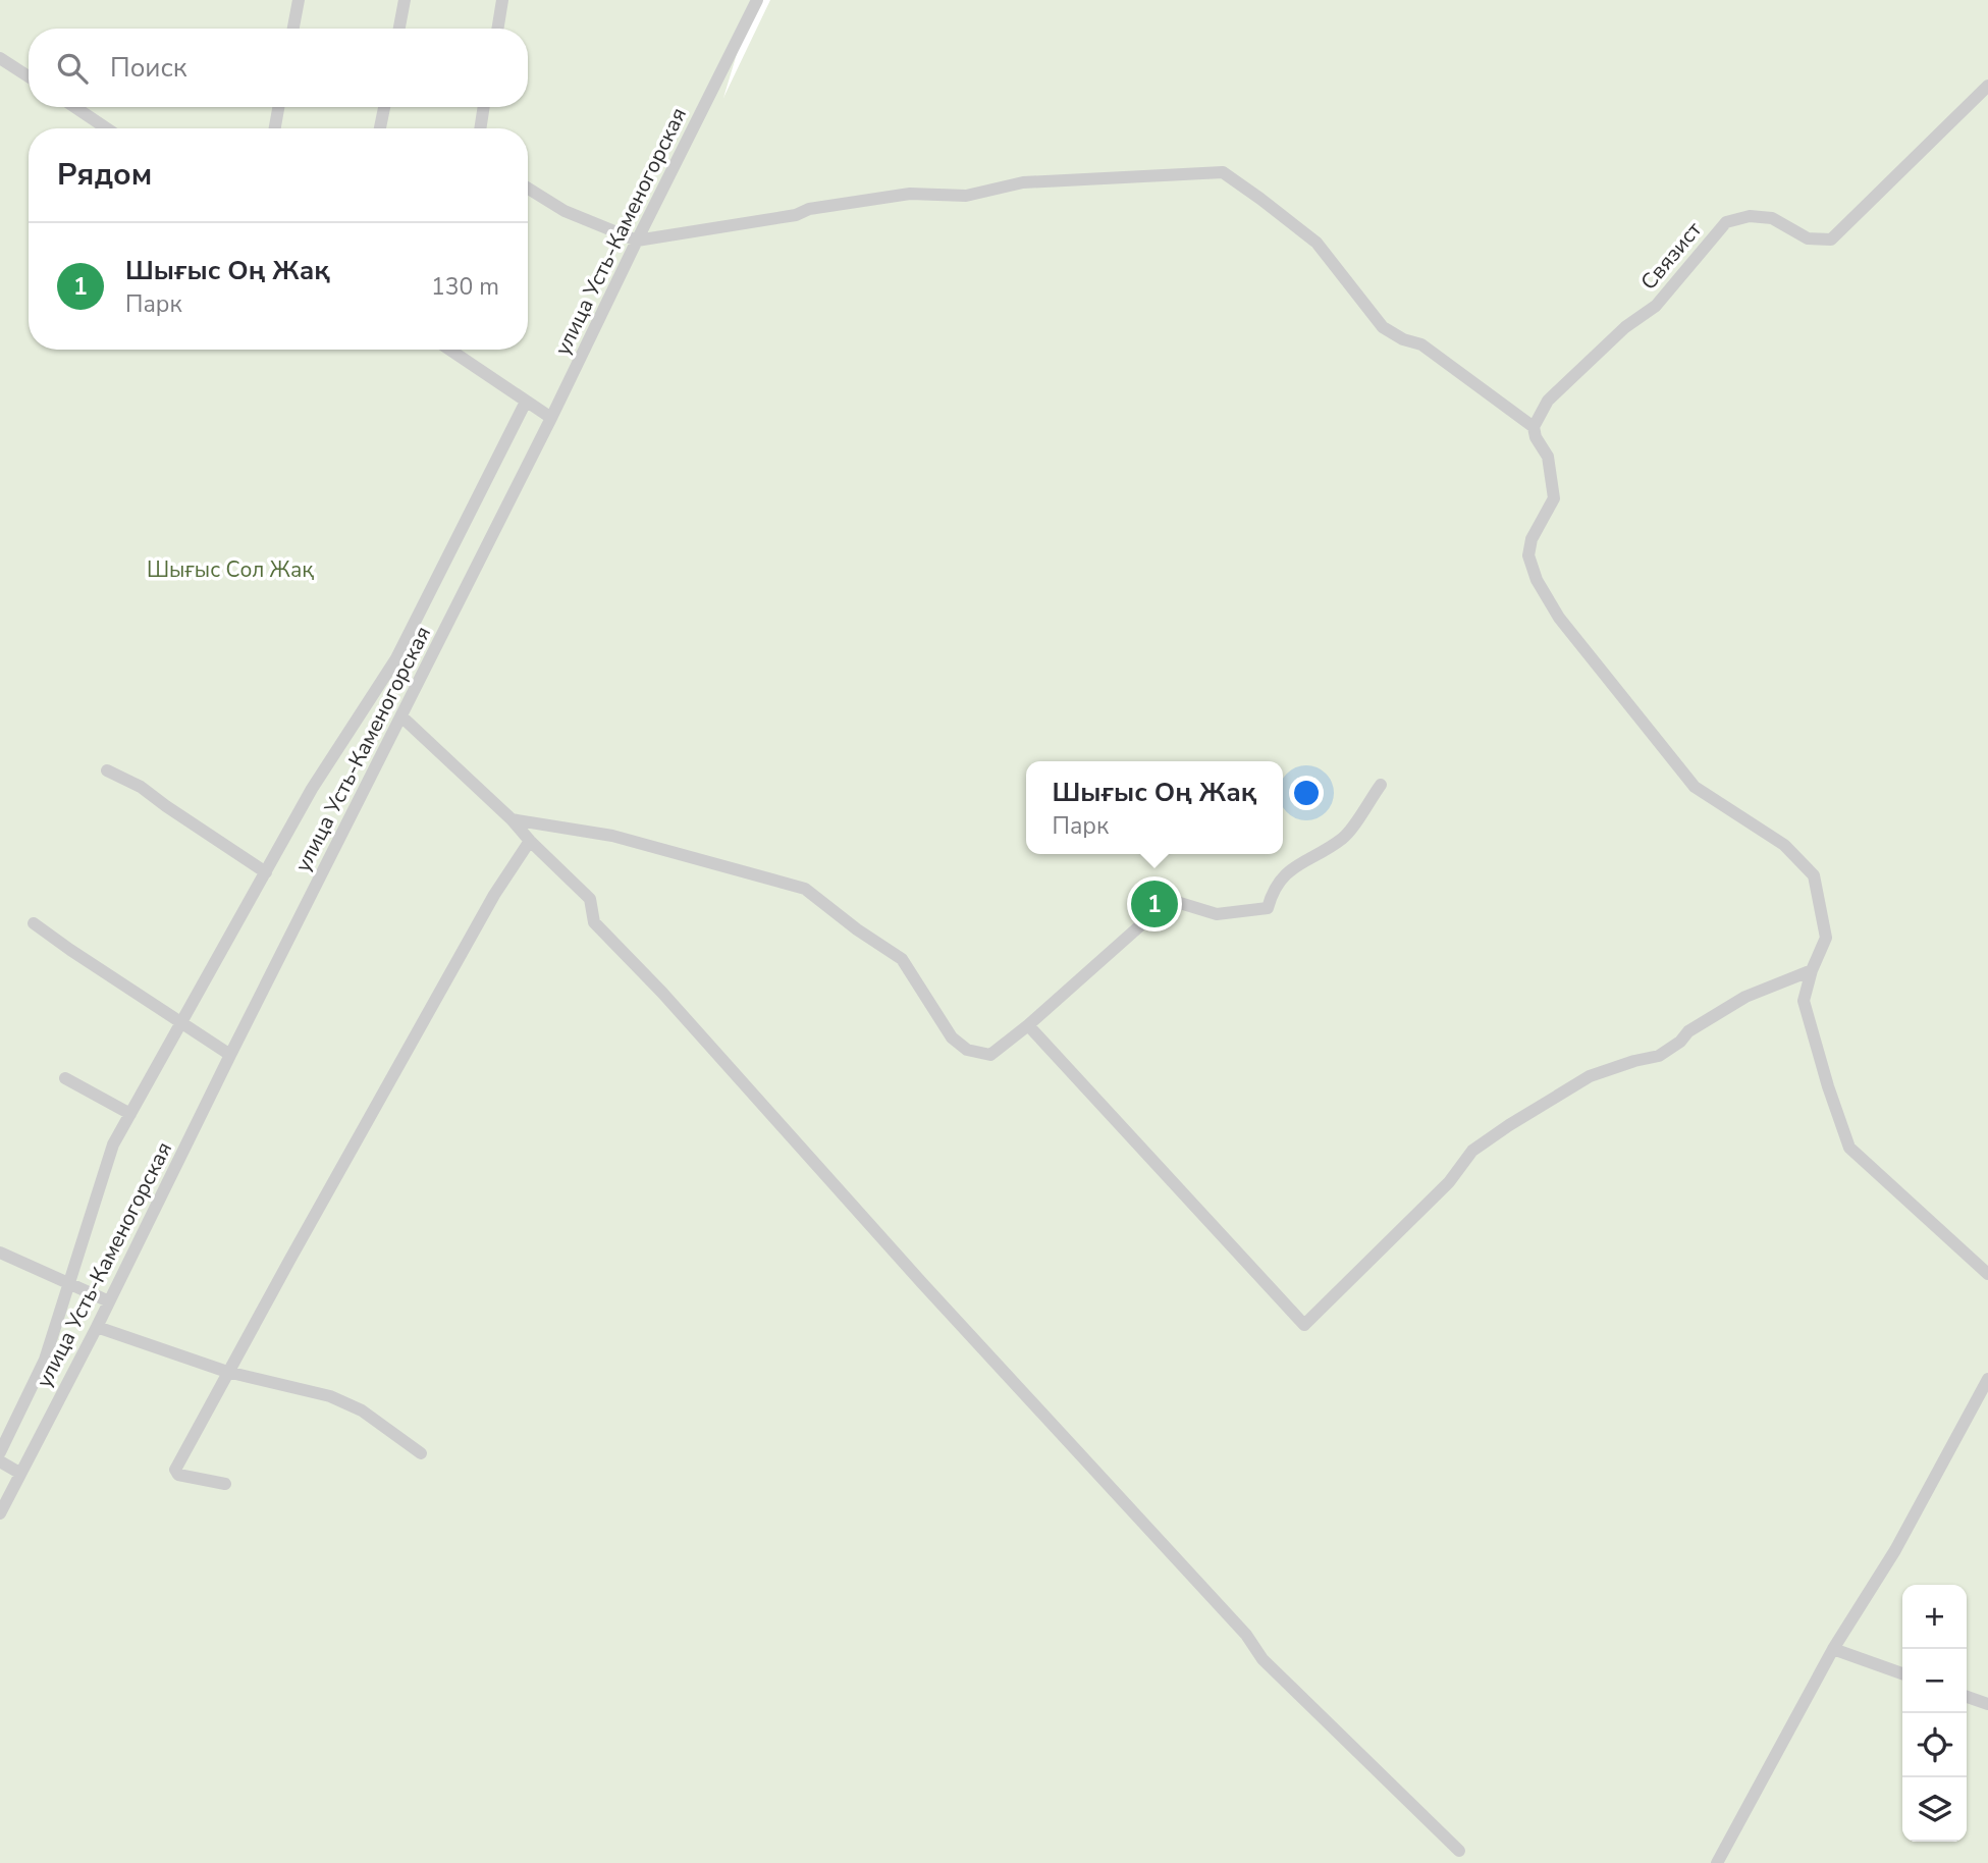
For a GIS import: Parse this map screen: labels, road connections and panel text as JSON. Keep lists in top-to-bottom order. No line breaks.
{"streets":{"street":["улица Усть-Каменогорская","Связист"]},"parks":["Шығыс Сол Жақ"],"page":{"search":"Поиск","heading":"Рядом","list":[{"mark":"1","name":"Шығыс Оң Жақ","note":"Парк","value":"130 m"}],"popup":["Шығыс Оң Жақ","Парк"],"pins":"1","map_buttons":["+","−"]}}
